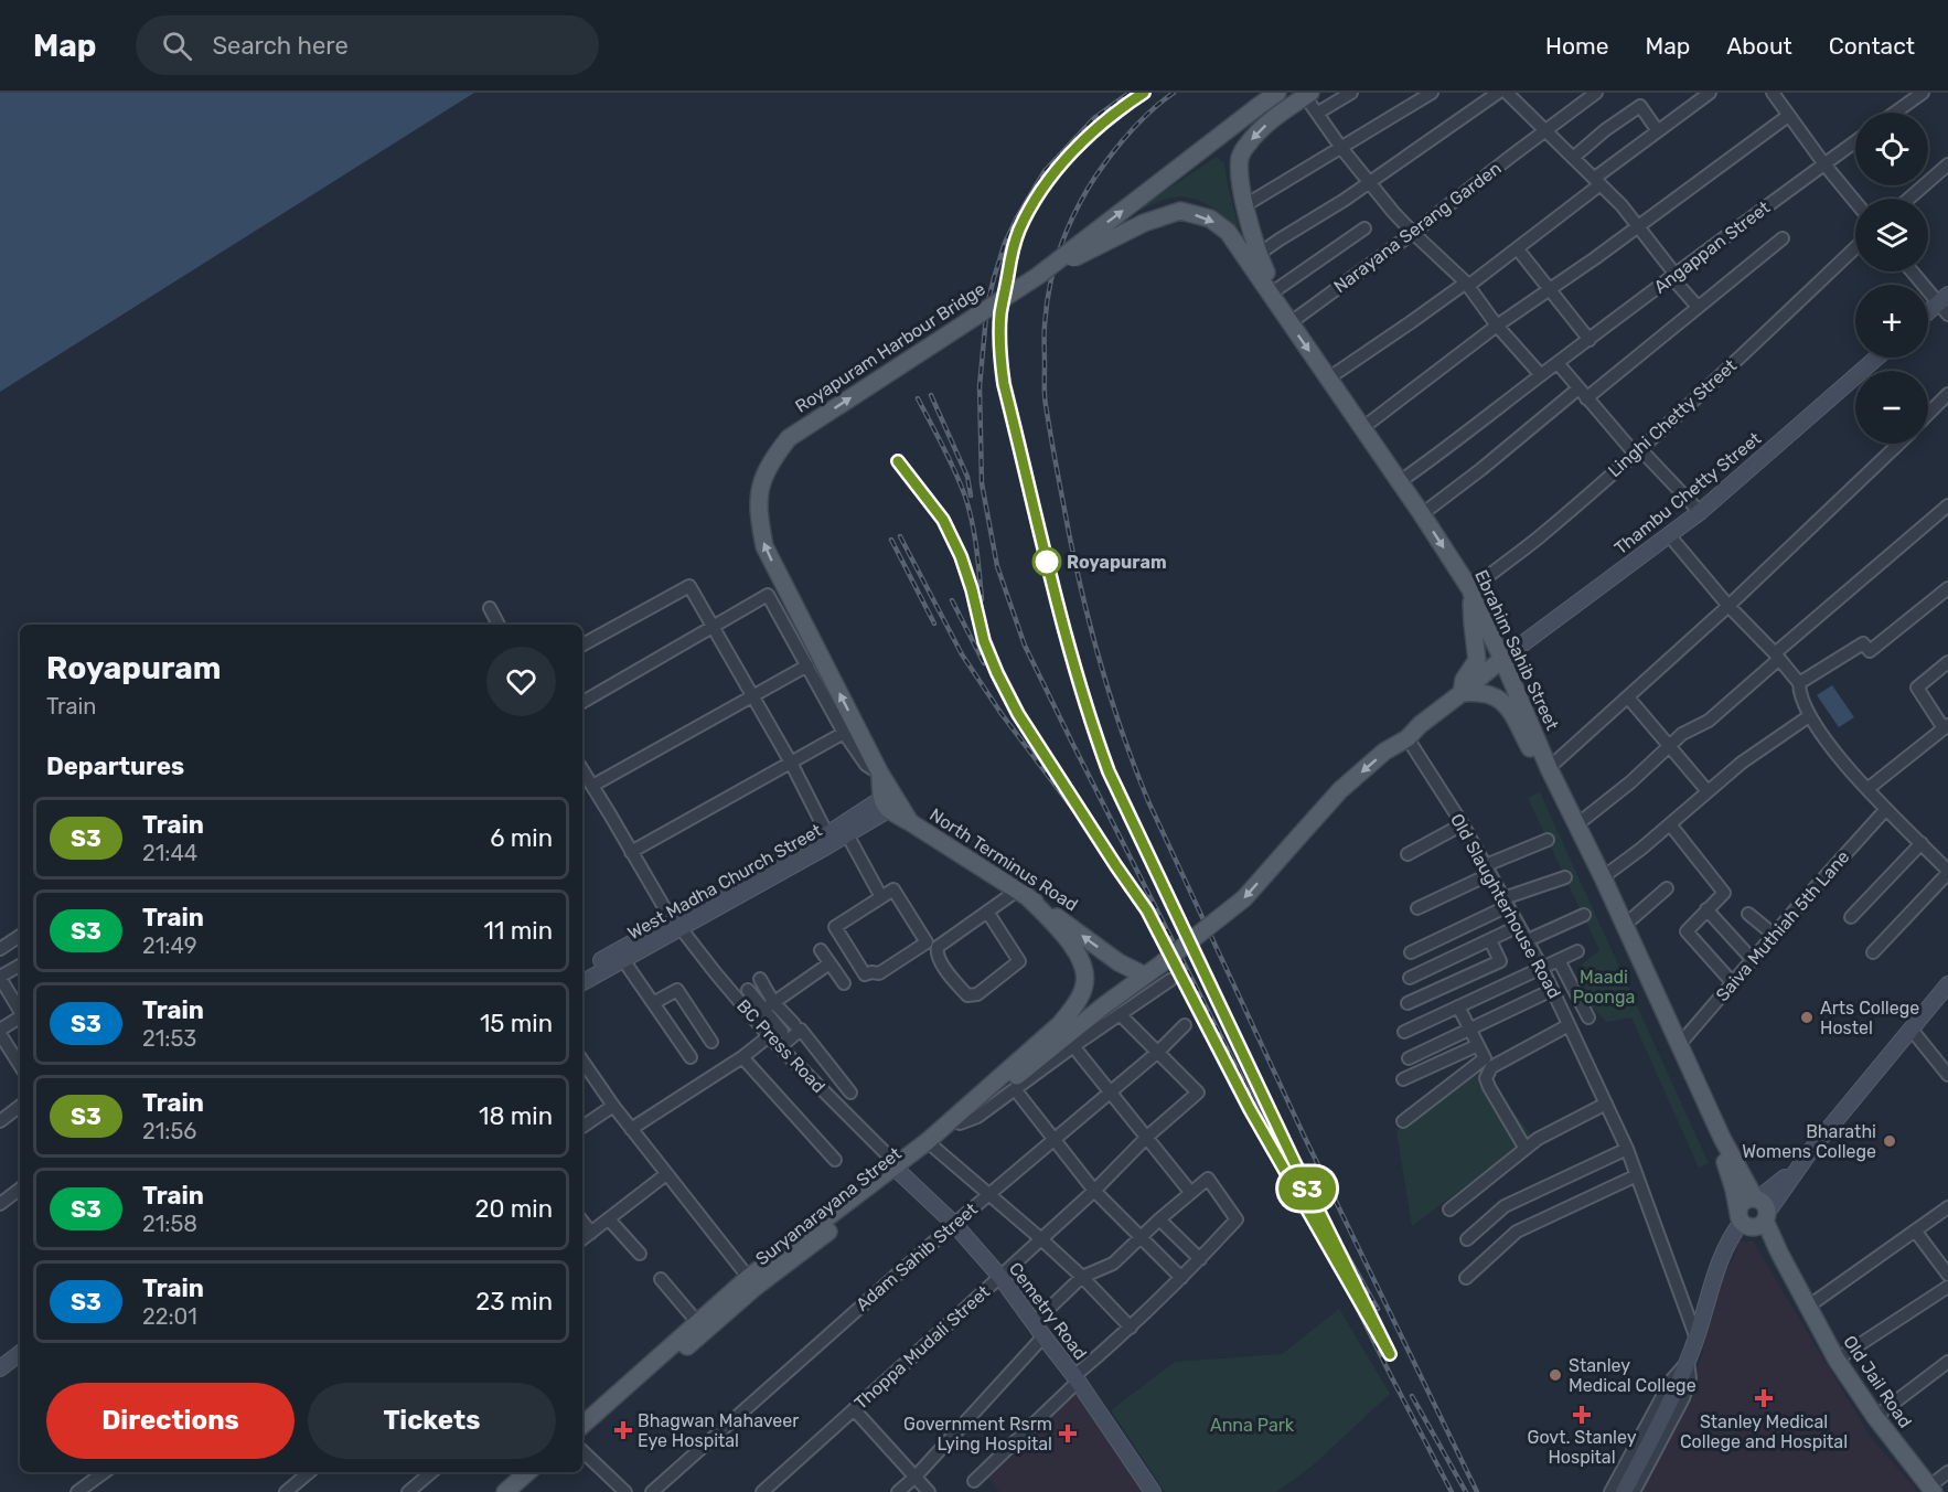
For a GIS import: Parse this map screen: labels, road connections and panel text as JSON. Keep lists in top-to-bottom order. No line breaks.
{"streets":{"main road":["Royapuram Harbour Bridge","Thambu Chetty Street","Ebrahim Sahib Street","North Terminus Road","West Madha Church Street","Suryanarayana Street","Cemetry Road","Old Jail Road"],"street":["Narayana Serang Garden","Angappan Street","Linghi Chetty Street","Old Slaughterhouse Road","Saiva Muthiah 5th Lane","BC Press Road","Adam Sahib Street","Thoppa Mudali Street"]},"crossings":[["Narayana Serang Garden","Ebrahim Sahib Street"],["Angappan Street","Ebrahim Sahib Street"],["Royapuram Harbour Bridge","Ebrahim Sahib Street"],["Royapuram Harbour Bridge","North Terminus Road"],["Linghi Chetty Street","Ebrahim Sahib Street"],["Thambu Chetty Street","Ebrahim Sahib Street"],["Thambu Chetty Street","Suryanarayana Street"],["Ebrahim Sahib Street","Saiva Muthiah 5th Lane"],["Ebrahim Sahib Street","Suryanarayana Street"],["Ebrahim Sahib Street","Old Jail Road"],["North Terminus Road","Suryanarayana Street"],["West Madha Church Street","BC Press Road"],["Old Slaughterhouse Road","Suryanarayana Street"],["BC Press Road","Suryanarayana Street"],["BC Press Road","Cemetry Road"],["Suryanarayana Street","Cemetry Road"],["Adam Sahib Street","Cemetry Road"],["Adam Sahib Street","Thoppa Mudali Street"],["Cemetry Road","Thoppa Mudali Street"]],"one_way":["Royapuram Harbour Bridge","North Terminus Road"],"parks":["Maadi Poonga","Anna Park"],"places":{"other":["Royapuram","Arts College Hostel","Bharathi Womens College","Stanley Medical College"],"health":["Stanley Medical College and Hospital","Govt. Stanley Hospital","Bhagwan Mahaveer Eye Hospital","Government Rsrm Lying Hospital"]},"page":{"header":"Map","search":"Search here","nav":["Home","Map","About","Contact"],"on_map":"S3","map_buttons":["+","−"],"heading":[["Royapuram","Train"],"Departures"],"list":[{"mark":"S3","name":"Train","note":"21:44","value":"6 min"},{"mark":"S3","name":"Train","note":"21:49","value":"11 min"},{"mark":"S3","name":"Train","note":"21:53","value":"15 min"},{"mark":"S3","name":"Train","note":"21:56","value":"18 min"},{"mark":"S3","name":"Train","note":"21:58","value":"20 min"},{"mark":"S3","name":"Train","note":"22:01","value":"23 min"}],"buttons":["Directions","Tickets"]}}
